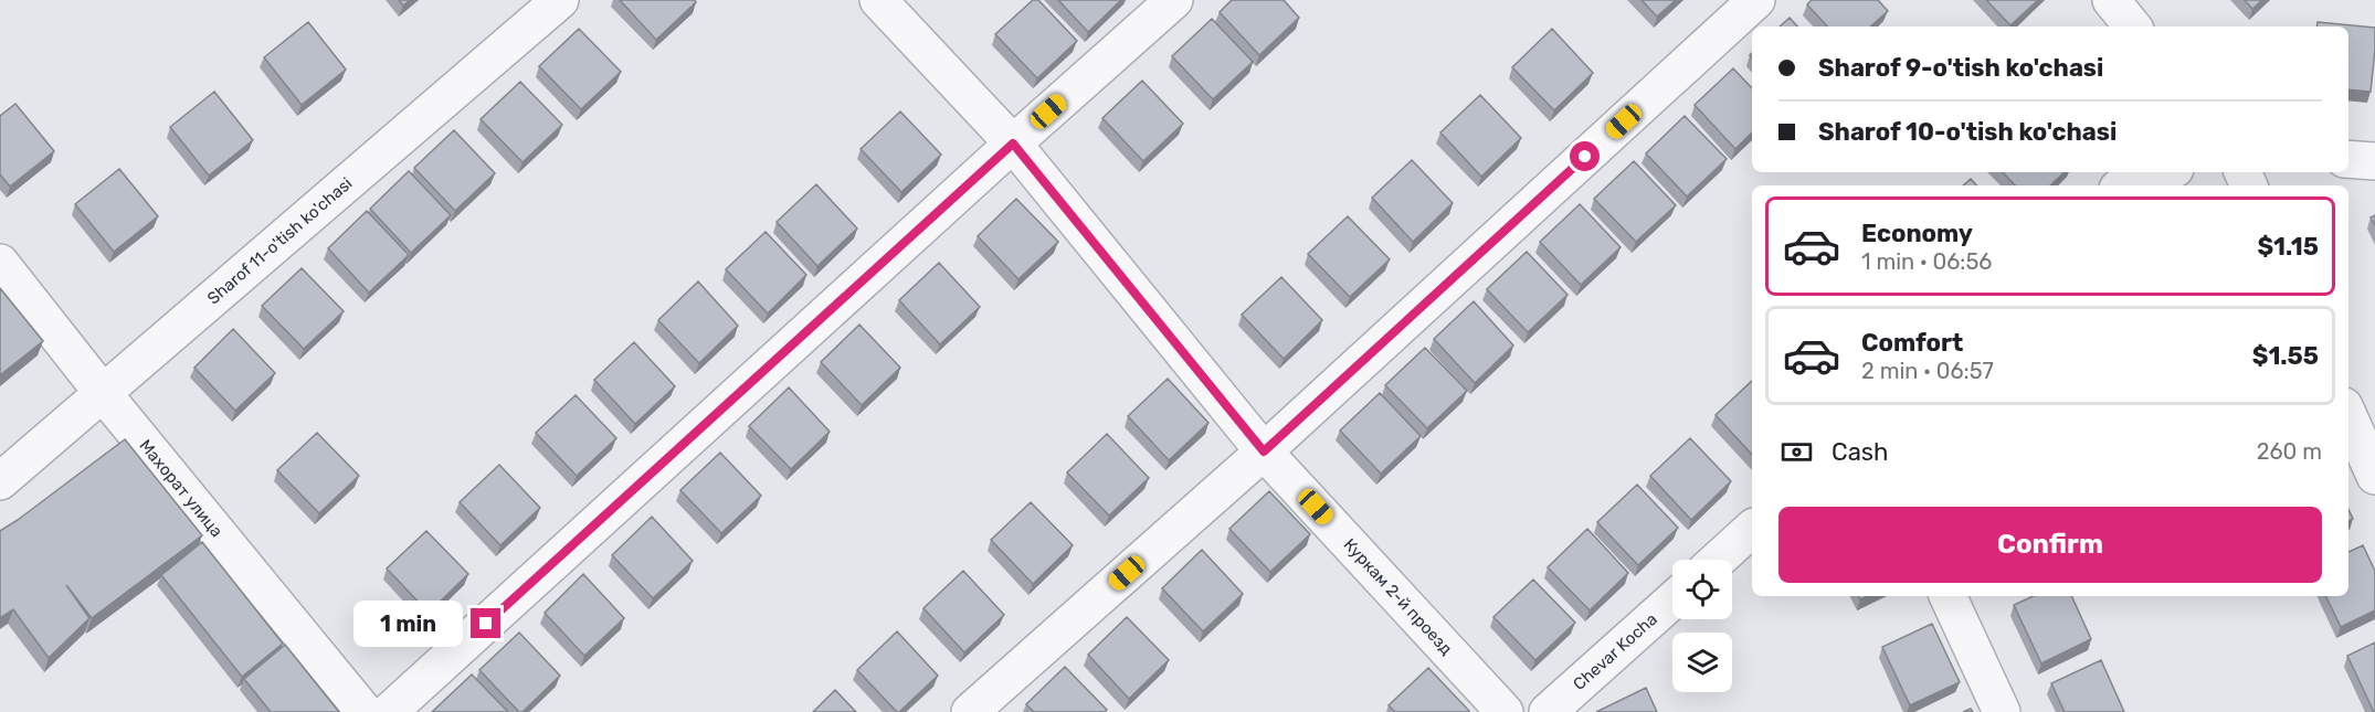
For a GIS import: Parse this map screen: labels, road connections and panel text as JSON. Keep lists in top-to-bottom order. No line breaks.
{"streets":{"street":["Sharof 11-o'tish ko'chasi","Махорат улица","Куркам 2-й проезд","Chevar Kocha"]},"crossings":[["Sharof 11-o'tish ko'chasi","Махорат улица"]],"page":{"banner":["Sharof 9-o'tish ko'chasi","Sharof 10-o'tish ko'chasi"],"list":[{"name":"Economy","note":"1 min · 06:56","value":"$1.15"},{"name":"Comfort","note":"2 min · 06:57","value":"$1.55"}],"pay":["Cash","260 m"],"buttons":"Confirm","bubble":"1 min"}}
